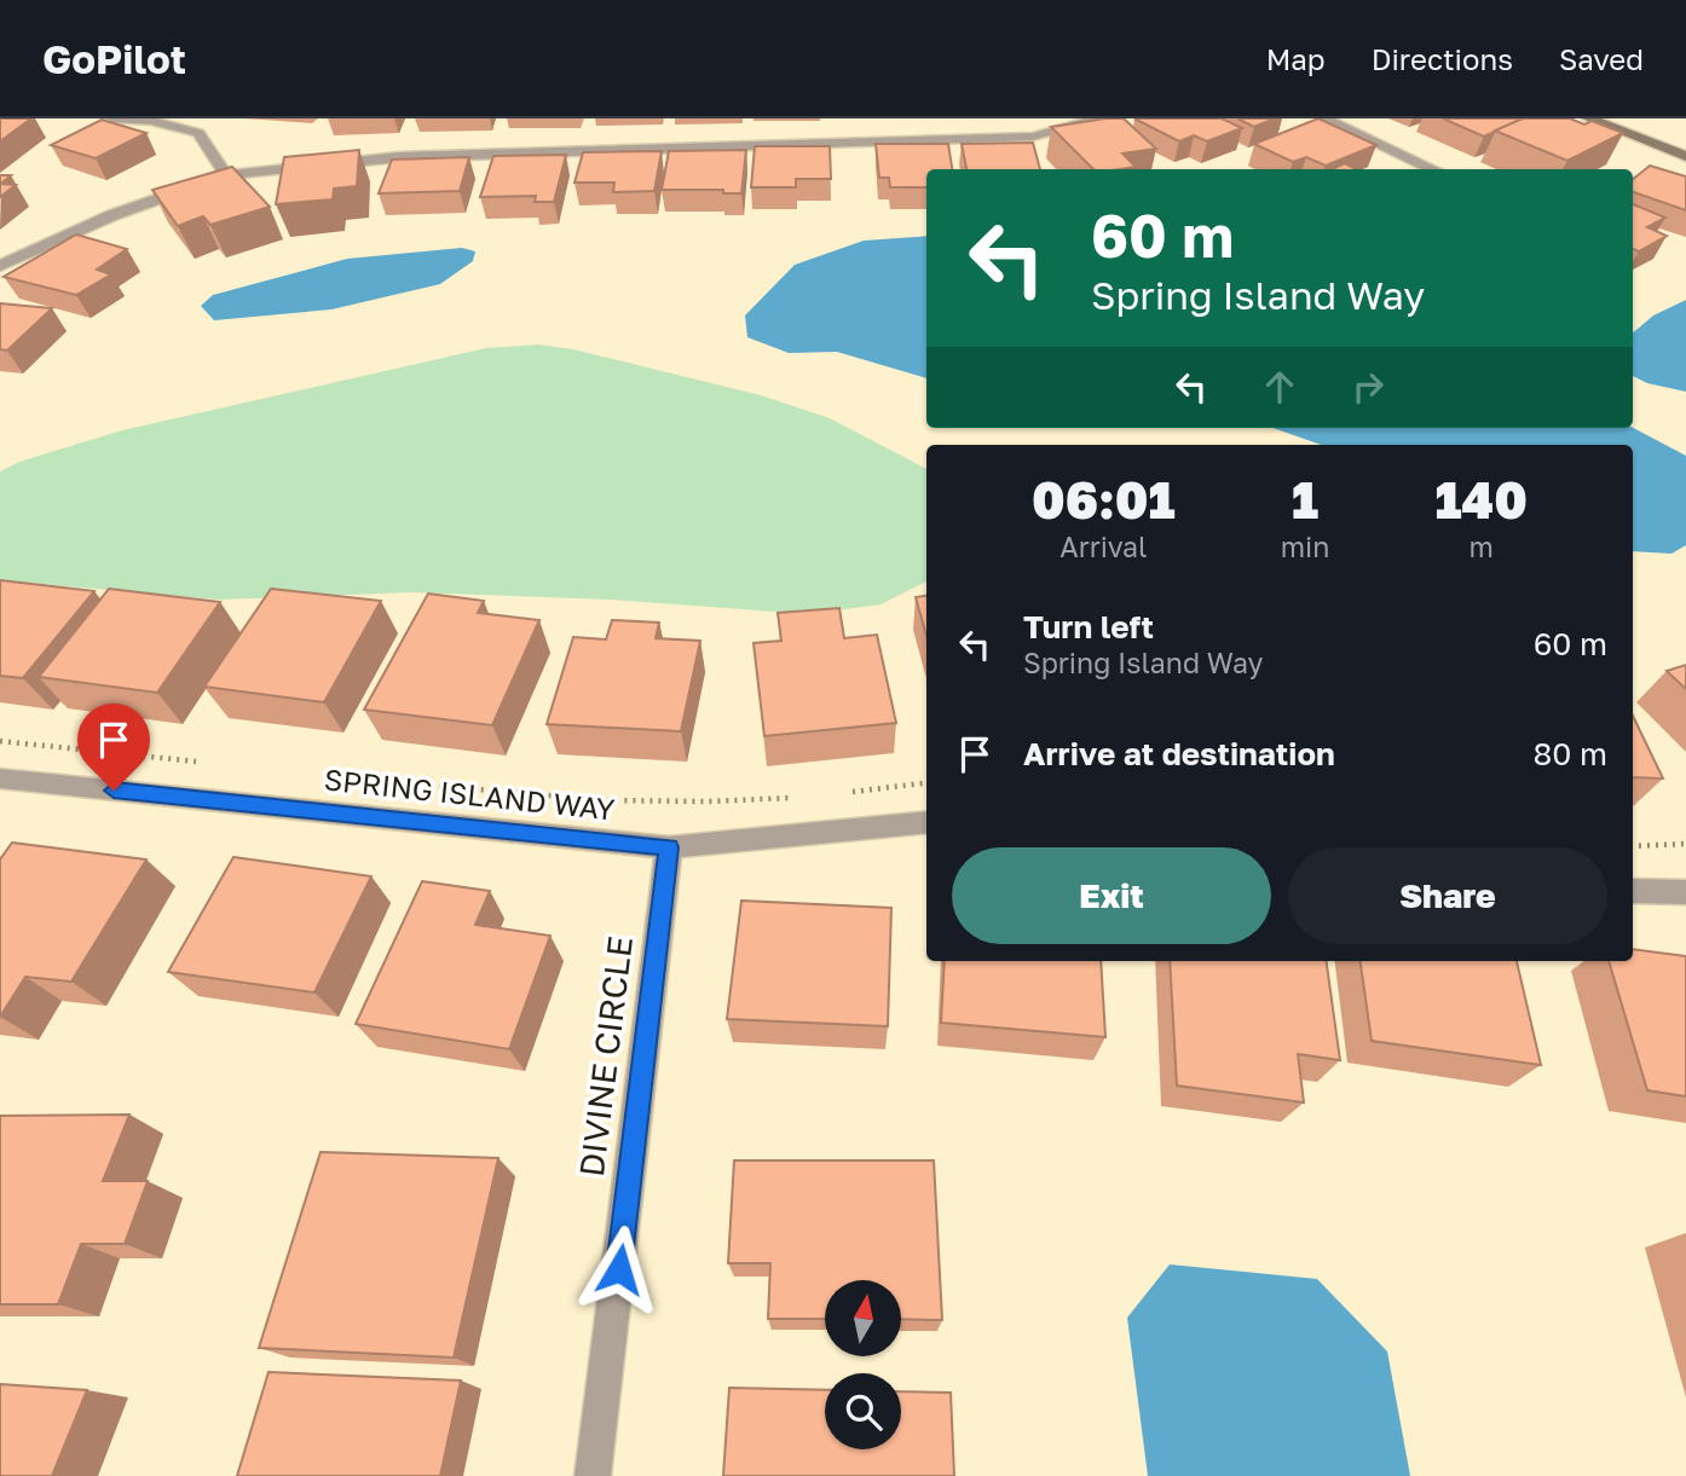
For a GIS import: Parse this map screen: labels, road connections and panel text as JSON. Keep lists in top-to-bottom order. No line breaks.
{"streets":{"street":["SPRING ISLAND WAY","DIVINE CIRCLE"]},"crossings":[["SPRING ISLAND WAY","DIVINE CIRCLE"]],"north":"top","page":{"header":"GoPilot","nav":["Map","Directions","Saved"],"turn":["60 m","Spring Island Way"],"eta":["06:01","Arrival","1","min","140","m"],"list":[{"name":"Turn left","note":"Spring Island Way","value":"60 m"},{"name":"Arrive at destination","value":"80 m"}],"buttons":["Exit","Share"]}}
